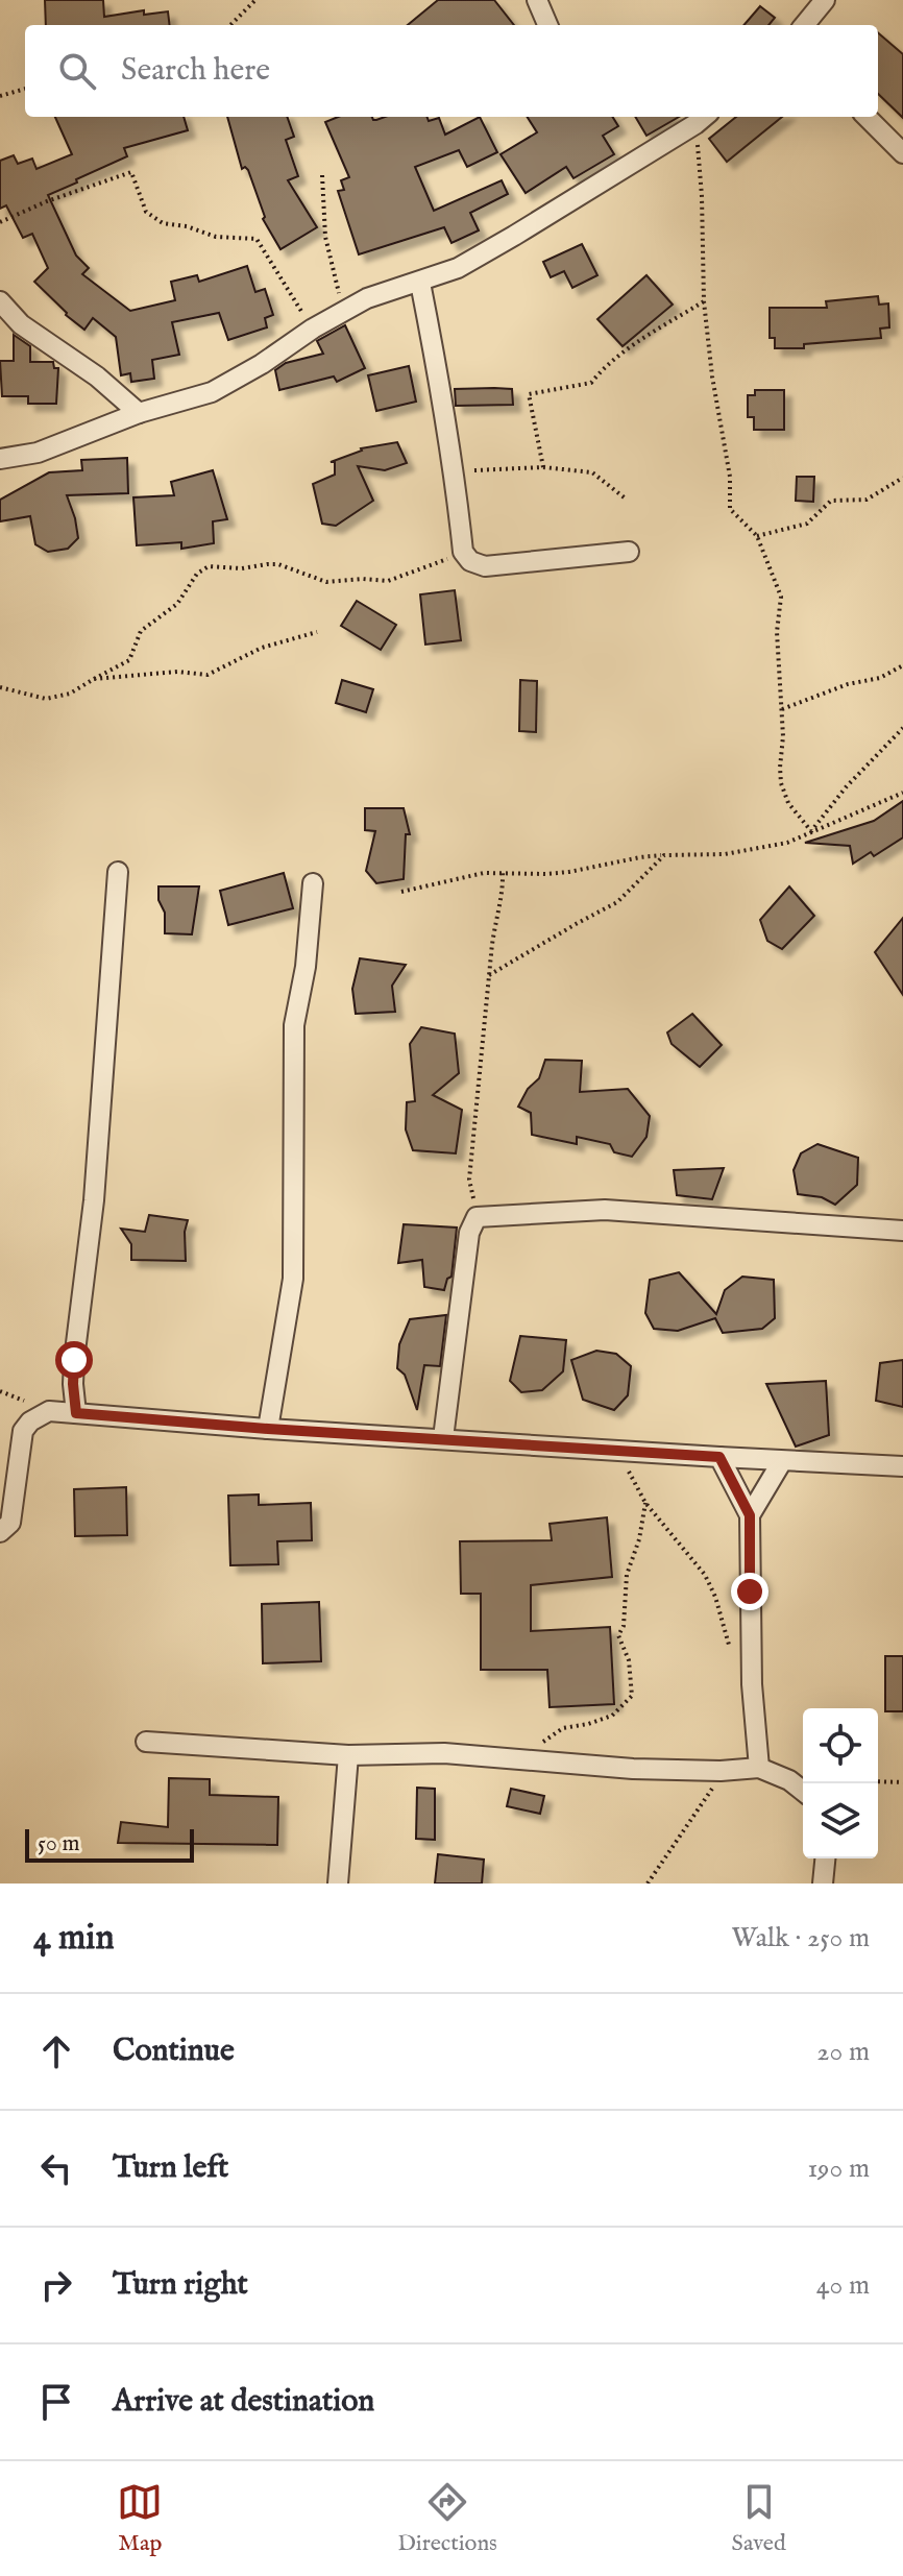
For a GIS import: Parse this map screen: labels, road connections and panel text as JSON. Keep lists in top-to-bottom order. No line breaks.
{"scale_bar":"50 m","page":{"search":"Search here","scale":"50 m","heading":["4 min","Walk · 250 m"],"list":[["Continue","20 m"],["Turn left","190 m"],["Turn right","40 m"],"Arrive at destination"],"nav":["Map","Directions","Saved"]}}
